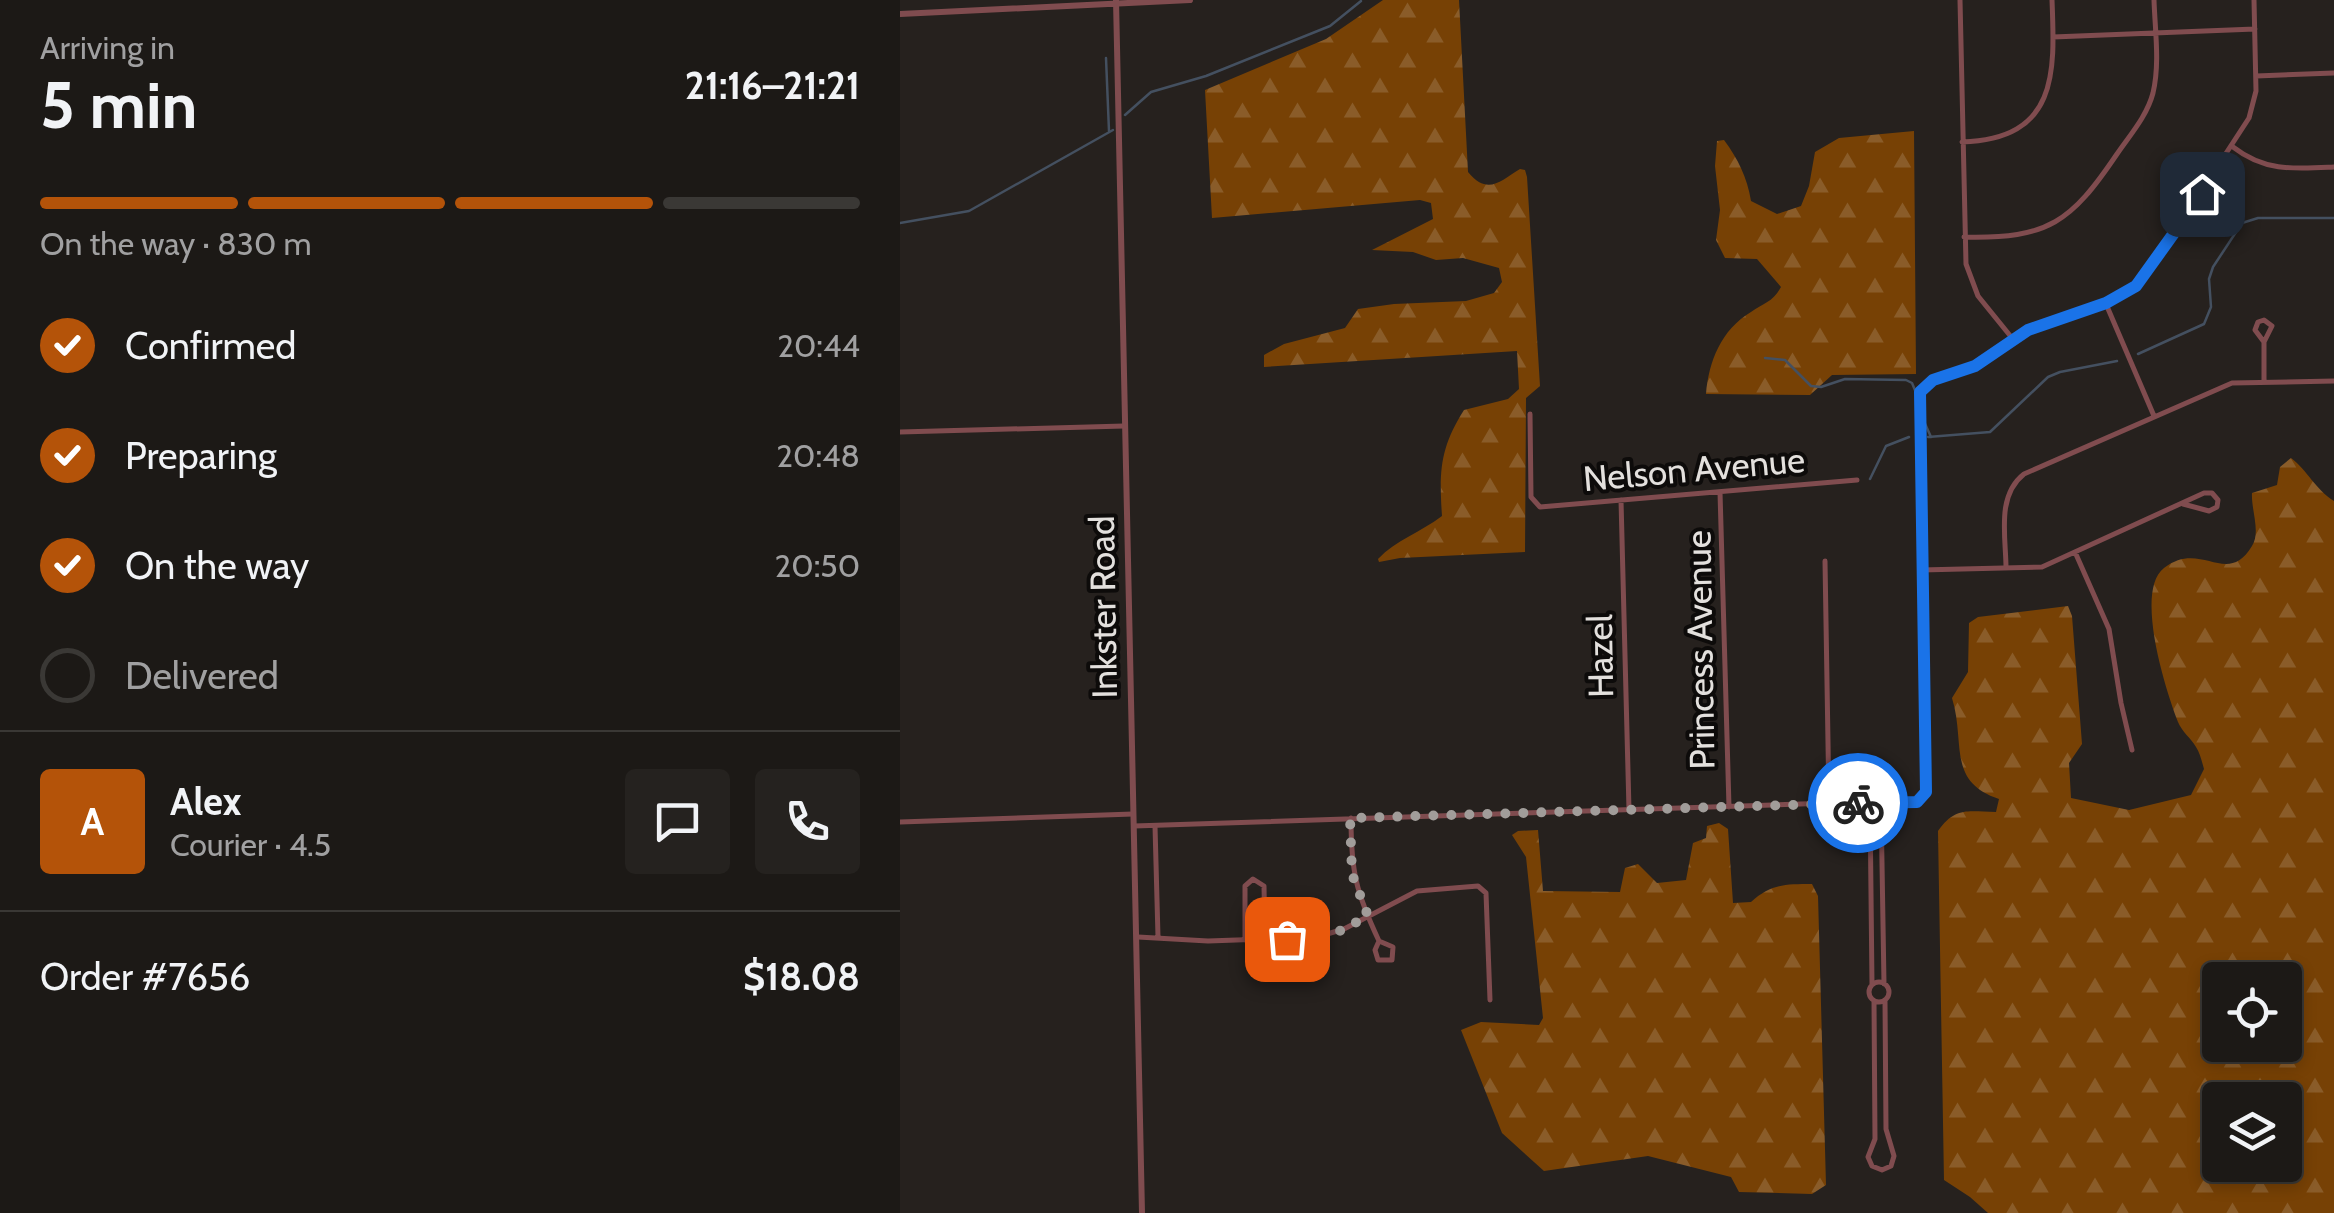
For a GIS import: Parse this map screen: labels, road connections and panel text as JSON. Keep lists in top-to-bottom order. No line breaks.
{"streets":{"street":["Nelson Avenue","Inkster Road","Princess Avenue","Hazel"]},"crossings":[["Nelson Avenue","Princess Avenue"],["Nelson Avenue","Hazel"]],"page":{"heading":["5 min","Arriving in","21:16–21:21"],"panel":["Alex","Courier · 4.5","Order #7656","$18.08"],"bar":"On the way · 830 m","list":[["Confirmed","20:44"],["Preparing","20:48"],["On the way","20:50"],"Delivered"],"round":"A"}}
